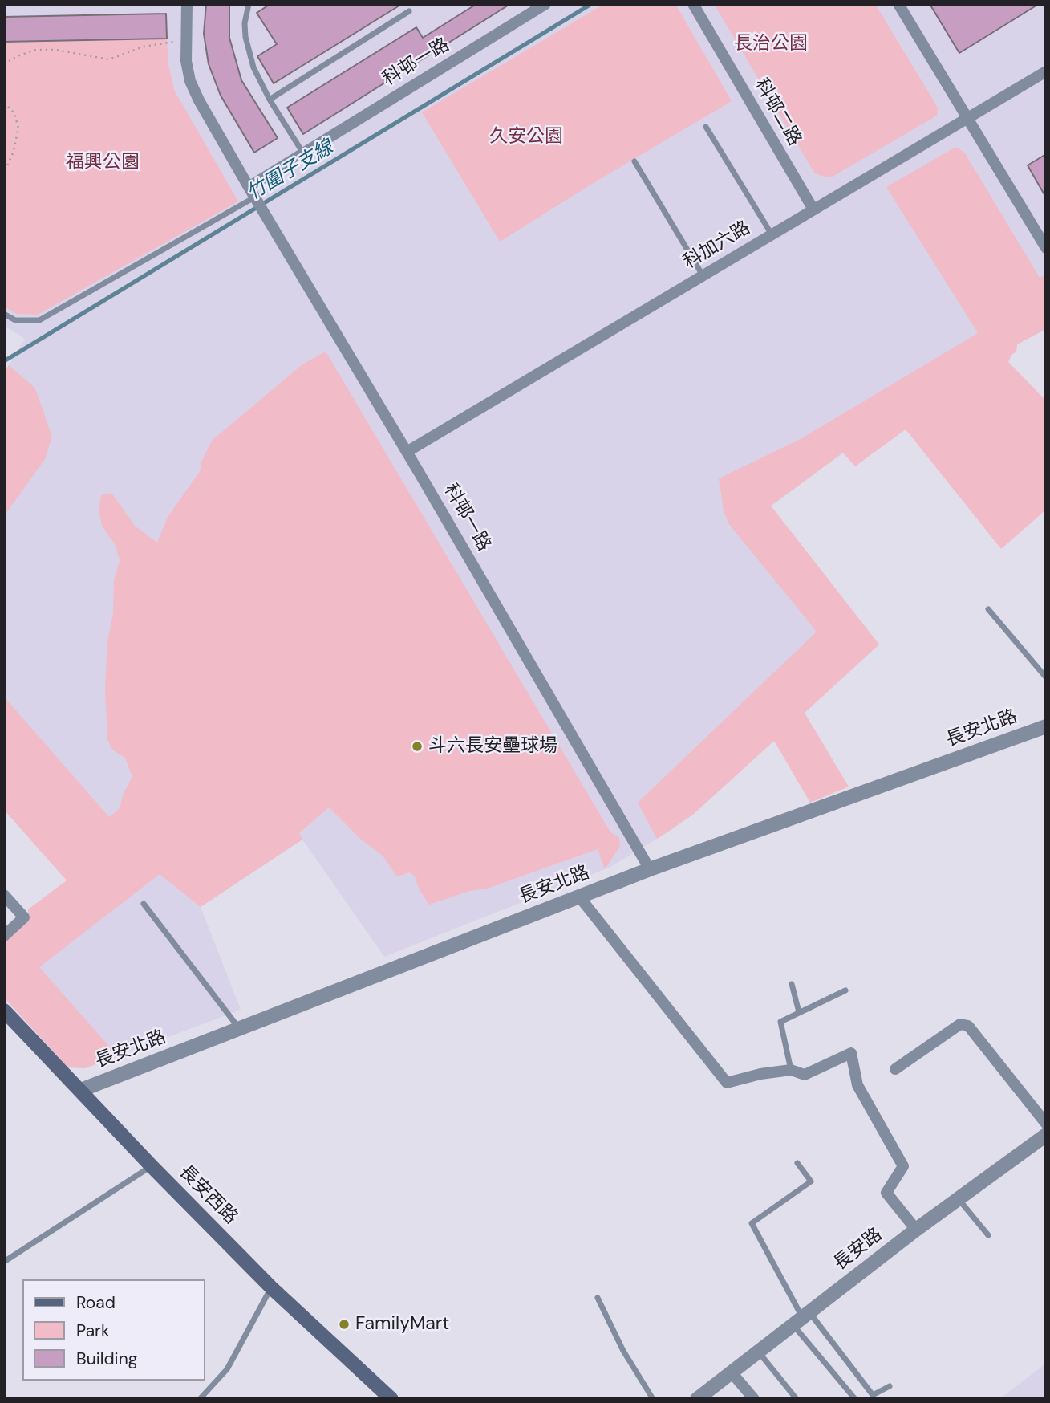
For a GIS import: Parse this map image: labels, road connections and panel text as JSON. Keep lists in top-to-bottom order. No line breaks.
{"streets":{"main road":["長安西路"],"street":["科邨一路","科邨二路","科加六路","長安北路","長安路"]},"crossings":[["科邨一路","科加六路"],["科邨一路","長安北路"],["科邨二路","科加六路"],["長安北路","長安西路"]],"water":["竹圍子支線"],"parks":["長治公園","久安公園","福興公園"],"places":["斗六長安壘球場","FamilyMart"],"legend":["Road","Park","Building"]}
